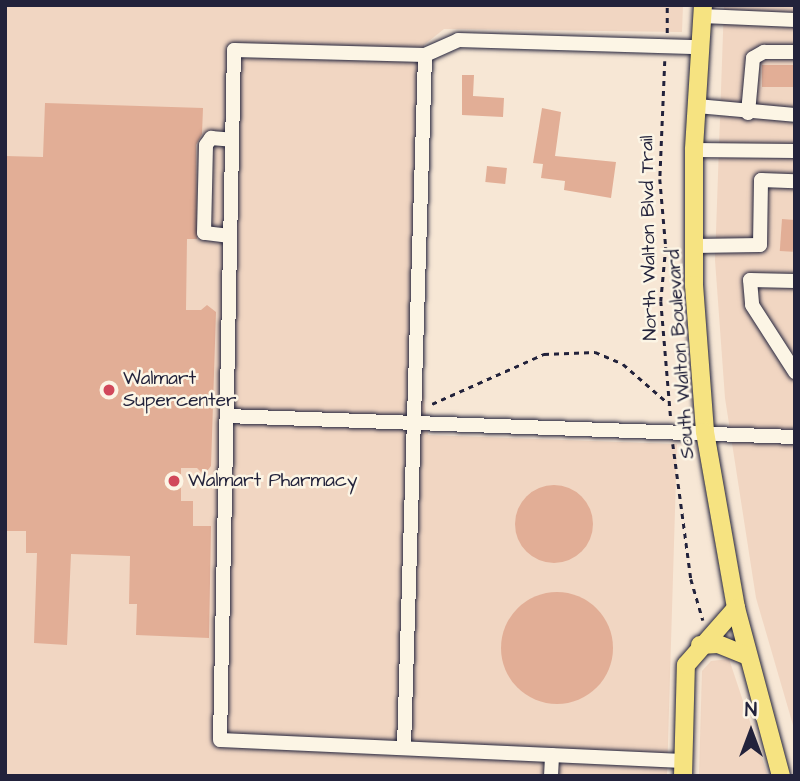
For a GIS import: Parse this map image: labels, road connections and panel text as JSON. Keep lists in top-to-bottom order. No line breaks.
{"streets":{"main road":["South Walton Boulevard"],"path":["North Walton Blvd Trail"]},"places":["Walmart Supercenter","Walmart Pharmacy"],"north":"top"}
